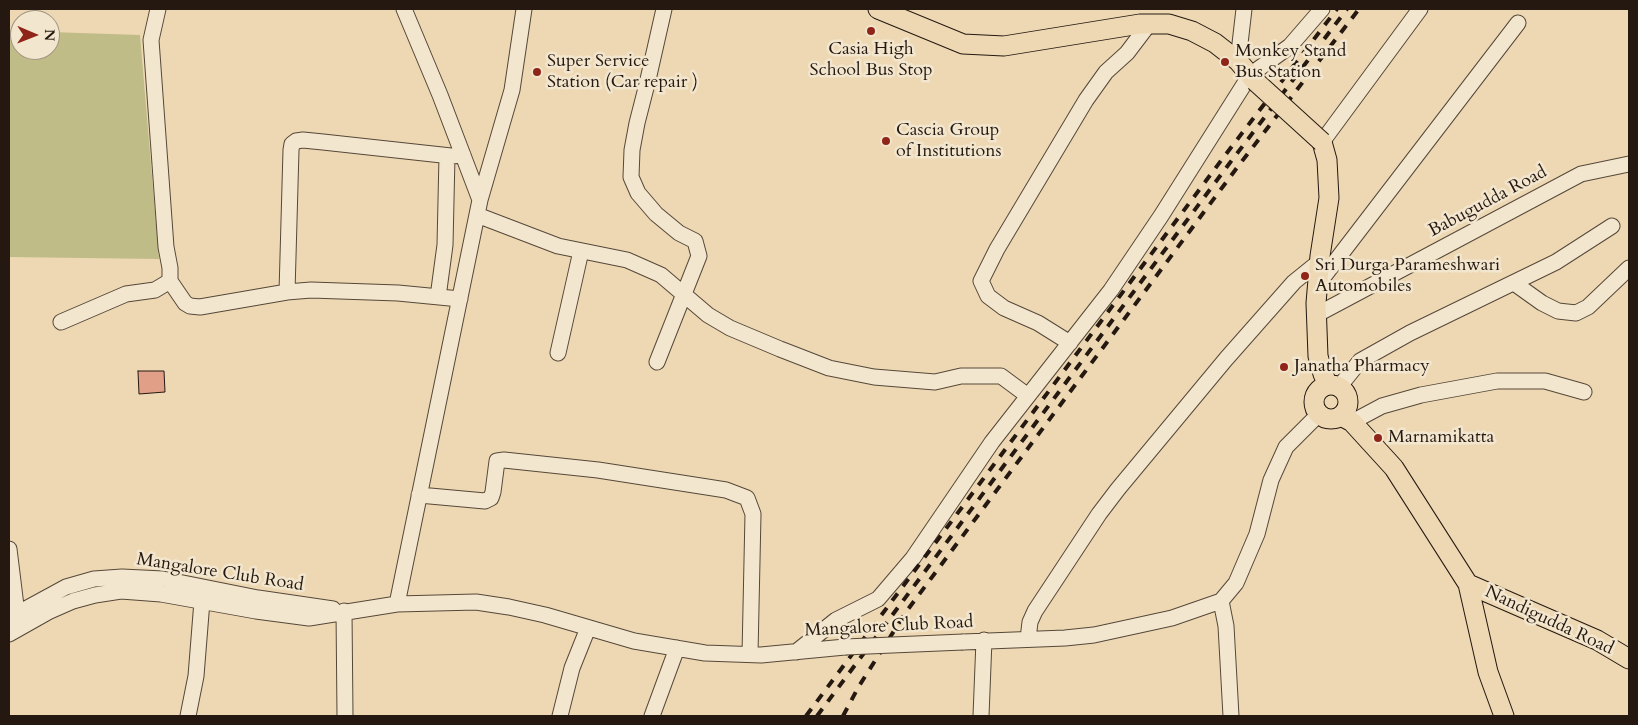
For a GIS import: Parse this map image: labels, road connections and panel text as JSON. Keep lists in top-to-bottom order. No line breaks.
{"streets":{"main road":["Nandigudda Road"],"street":["Babugudda Road","Mangalore Club Road"]},"places":["Casia High School Bus Stop","Monkey Stand Bus Station","Super Service Station (Car repair )","Cascia Group of Institutions","Sri Durga Parameshwari Automobiles","Janatha Pharmacy","Marnamikatta"],"north":"right"}
